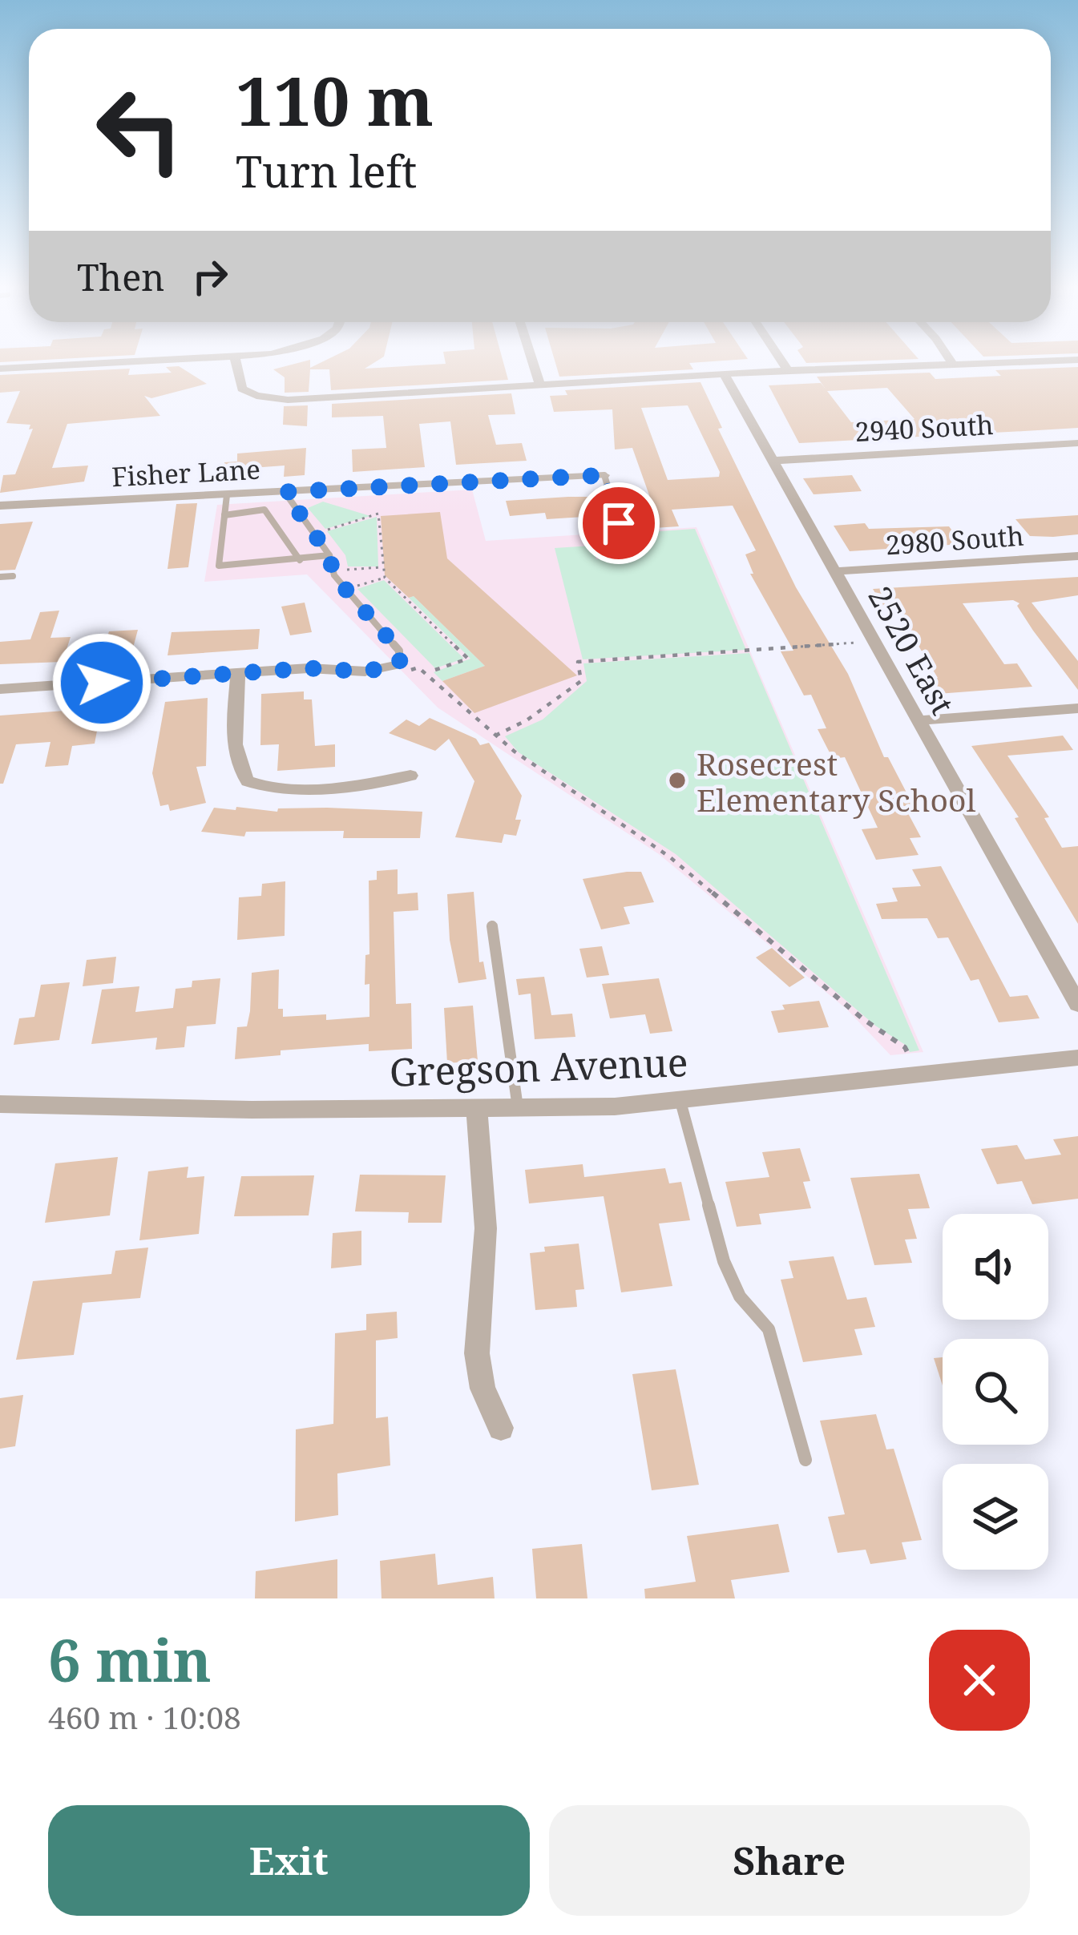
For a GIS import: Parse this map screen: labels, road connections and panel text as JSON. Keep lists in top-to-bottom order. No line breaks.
{"streets":{"street":["2940 South","Fisher Lane","2980 South","2520 East","Gregson Avenue"]},"crossings":[["2940 South","2520 East"],["2980 South","2520 East"]],"places":["Rosecrest Elementary School"],"page":{"turn":["110 m","Turn left"],"then":"Then","heading":["6 min","460 m · 10:08"],"buttons":["Exit","Share"]}}
